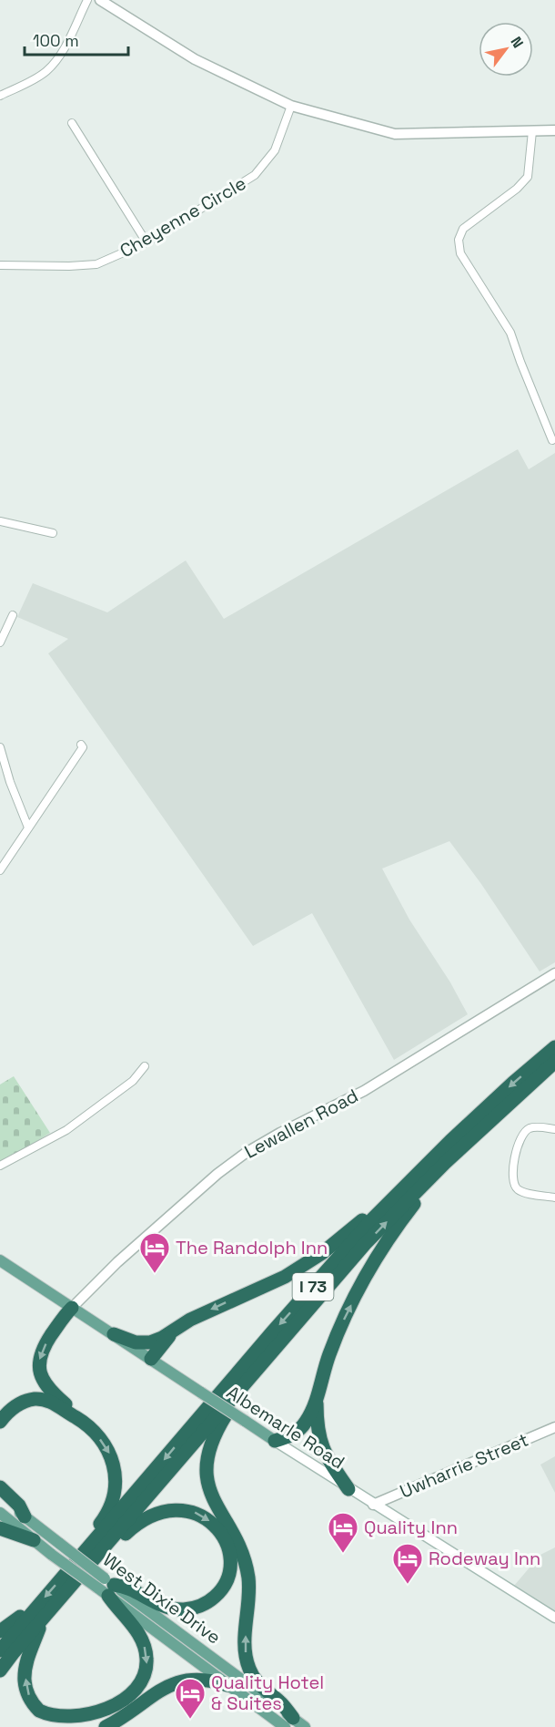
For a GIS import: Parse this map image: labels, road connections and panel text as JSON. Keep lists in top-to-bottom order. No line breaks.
{"streets":{"highway":["I 73"],"main road":["Albemarle Road","West Dixie Drive"],"street":["Cheyenne Circle","Lewallen Road","Uwharrie Street"]},"crossings":[["Lewallen Road","Albemarle Road"],["Albemarle Road","Uwharrie Street"]],"places":{"hotel":["The Randolph Inn","Quality Inn","Rodeway Inn","Quality Hotel & Suites"]},"scale_bar":"100 m","north":"top right"}
